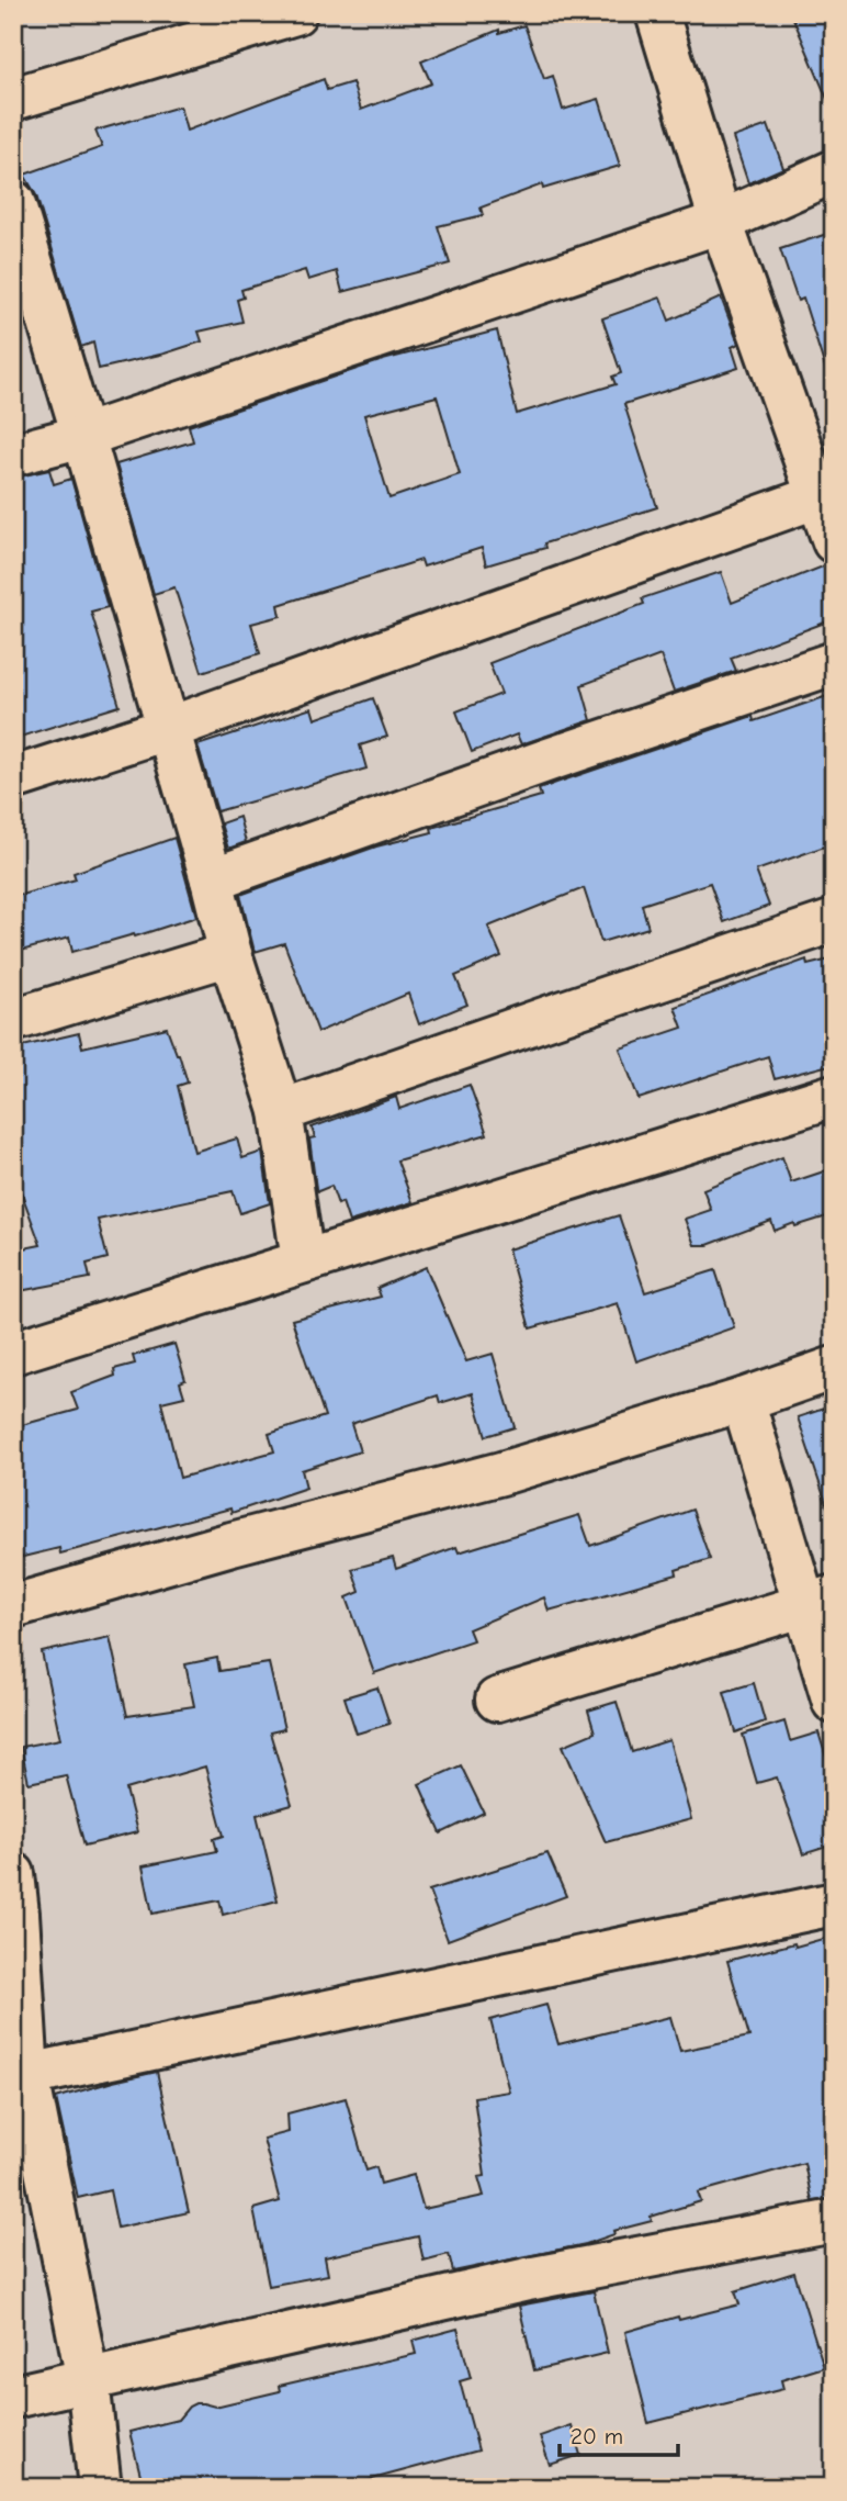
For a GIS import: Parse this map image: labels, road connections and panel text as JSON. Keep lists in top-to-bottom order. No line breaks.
{"scale_bar":"20 m"}
